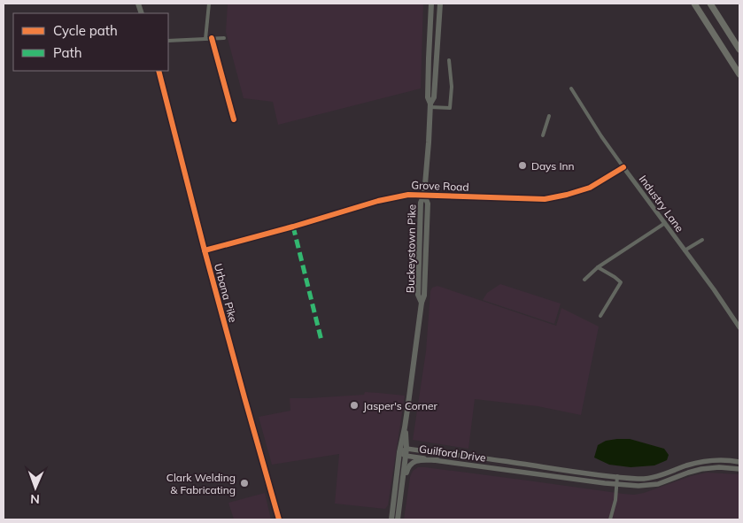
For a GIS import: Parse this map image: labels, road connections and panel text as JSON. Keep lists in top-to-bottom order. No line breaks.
{"streets":{"main road":["Buckeystown Pike","Urbana Pike","Guilford Drive"],"street":["Grove Road","Industry Lane"]},"crossings":[["Grove Road","Industry Lane"],["Grove Road","Buckeystown Pike"],["Grove Road","Urbana Pike"],["Buckeystown Pike","Guilford Drive"]],"places":["Days Inn","Jasper's Corner","Clark Welding & Fabricating"],"legend":["Cycle path","Path"],"north":"bottom"}
